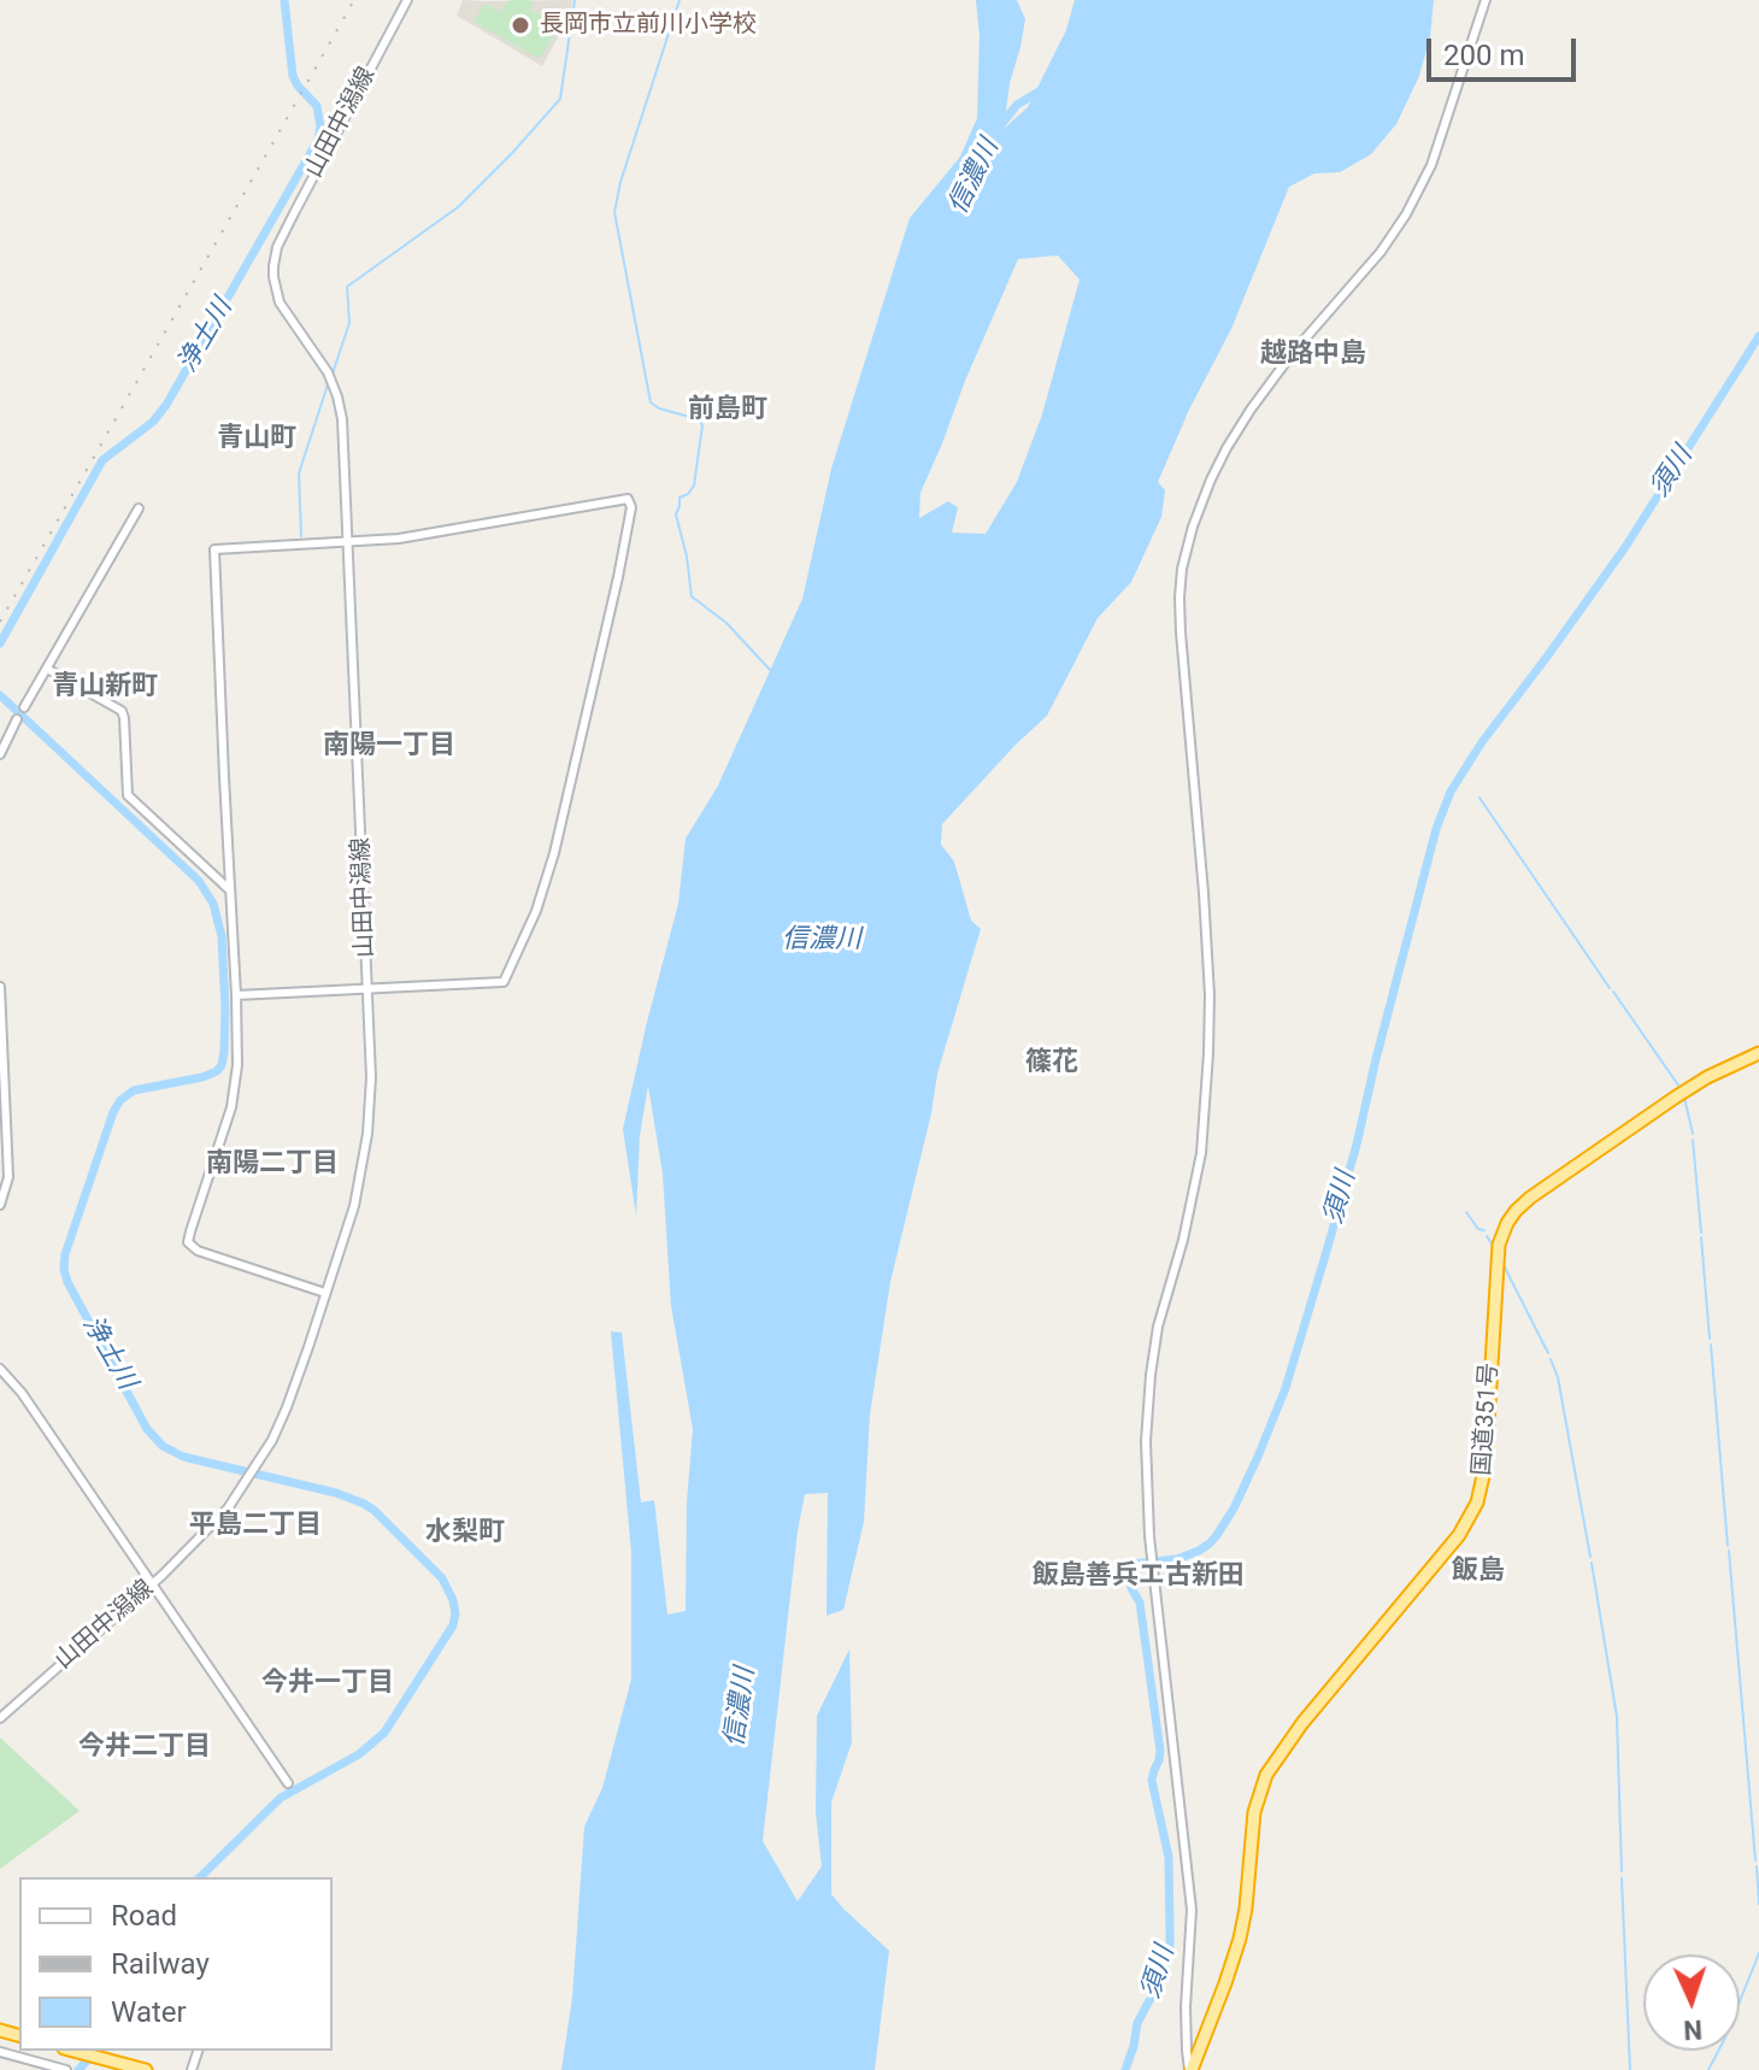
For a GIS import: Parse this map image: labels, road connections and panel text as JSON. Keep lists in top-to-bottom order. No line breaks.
{"streets":{"highway":["国道351号"],"street":["山田中潟線"]},"districts":["越路中島","前島町","青山町","青山新町","南陽一丁目","篠花","南陽二丁目","平島二丁目","水梨町","飯島","飯島善兵エ古新田","今井一丁目","今井二丁目"],"water":["信濃川","浄土川","須川"],"places":["長岡市立前川小学校"],"legend":["Road","Railway","Water"],"scale_bar":"200 m","north":"bottom"}
